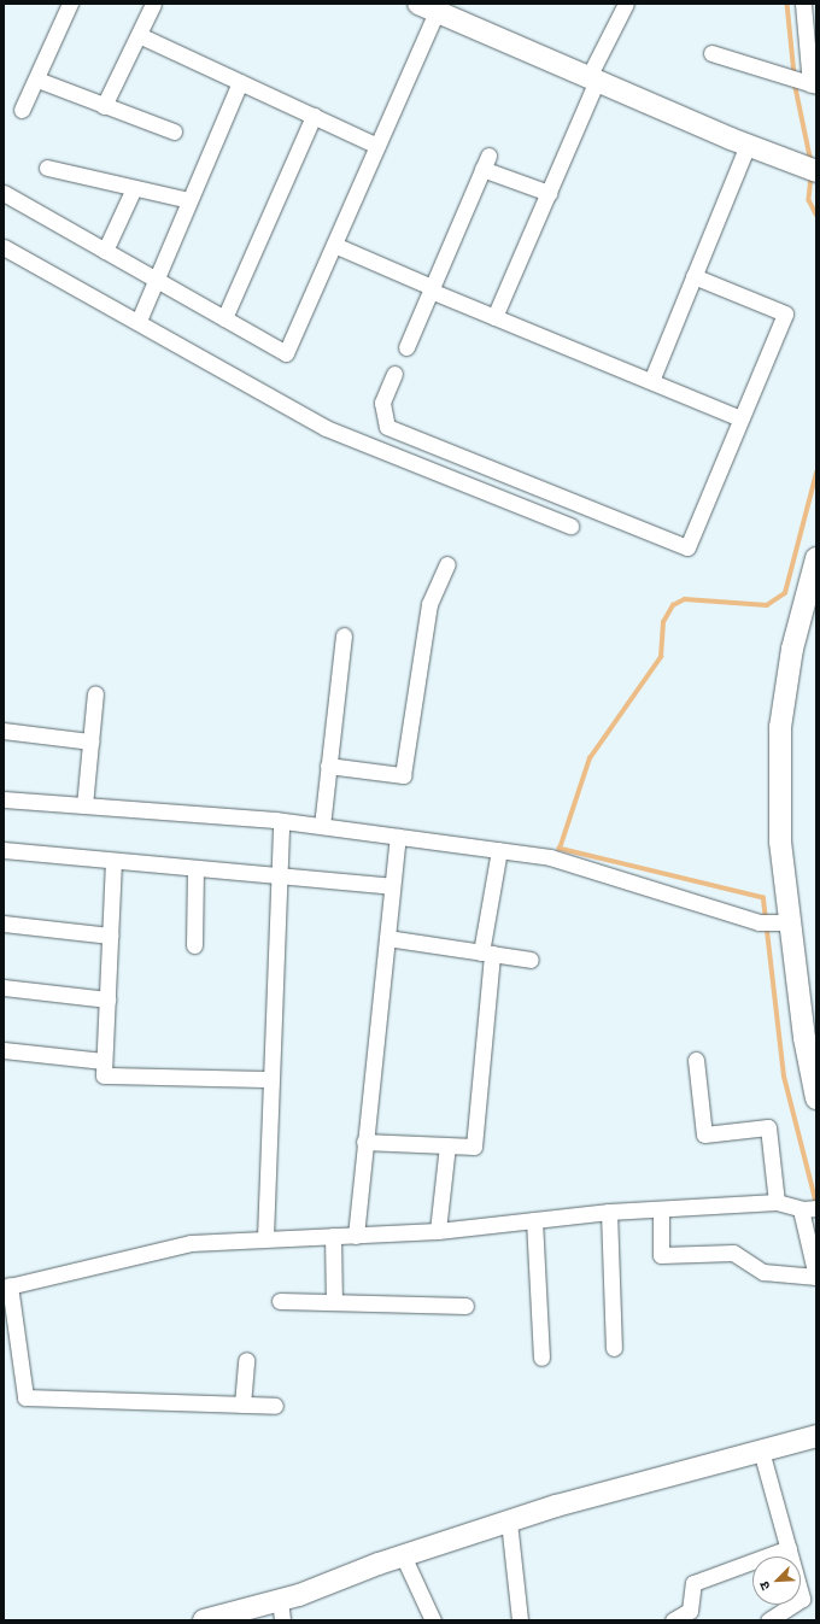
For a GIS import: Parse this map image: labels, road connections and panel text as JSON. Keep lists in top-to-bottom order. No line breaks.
{"north":"bottom left"}
